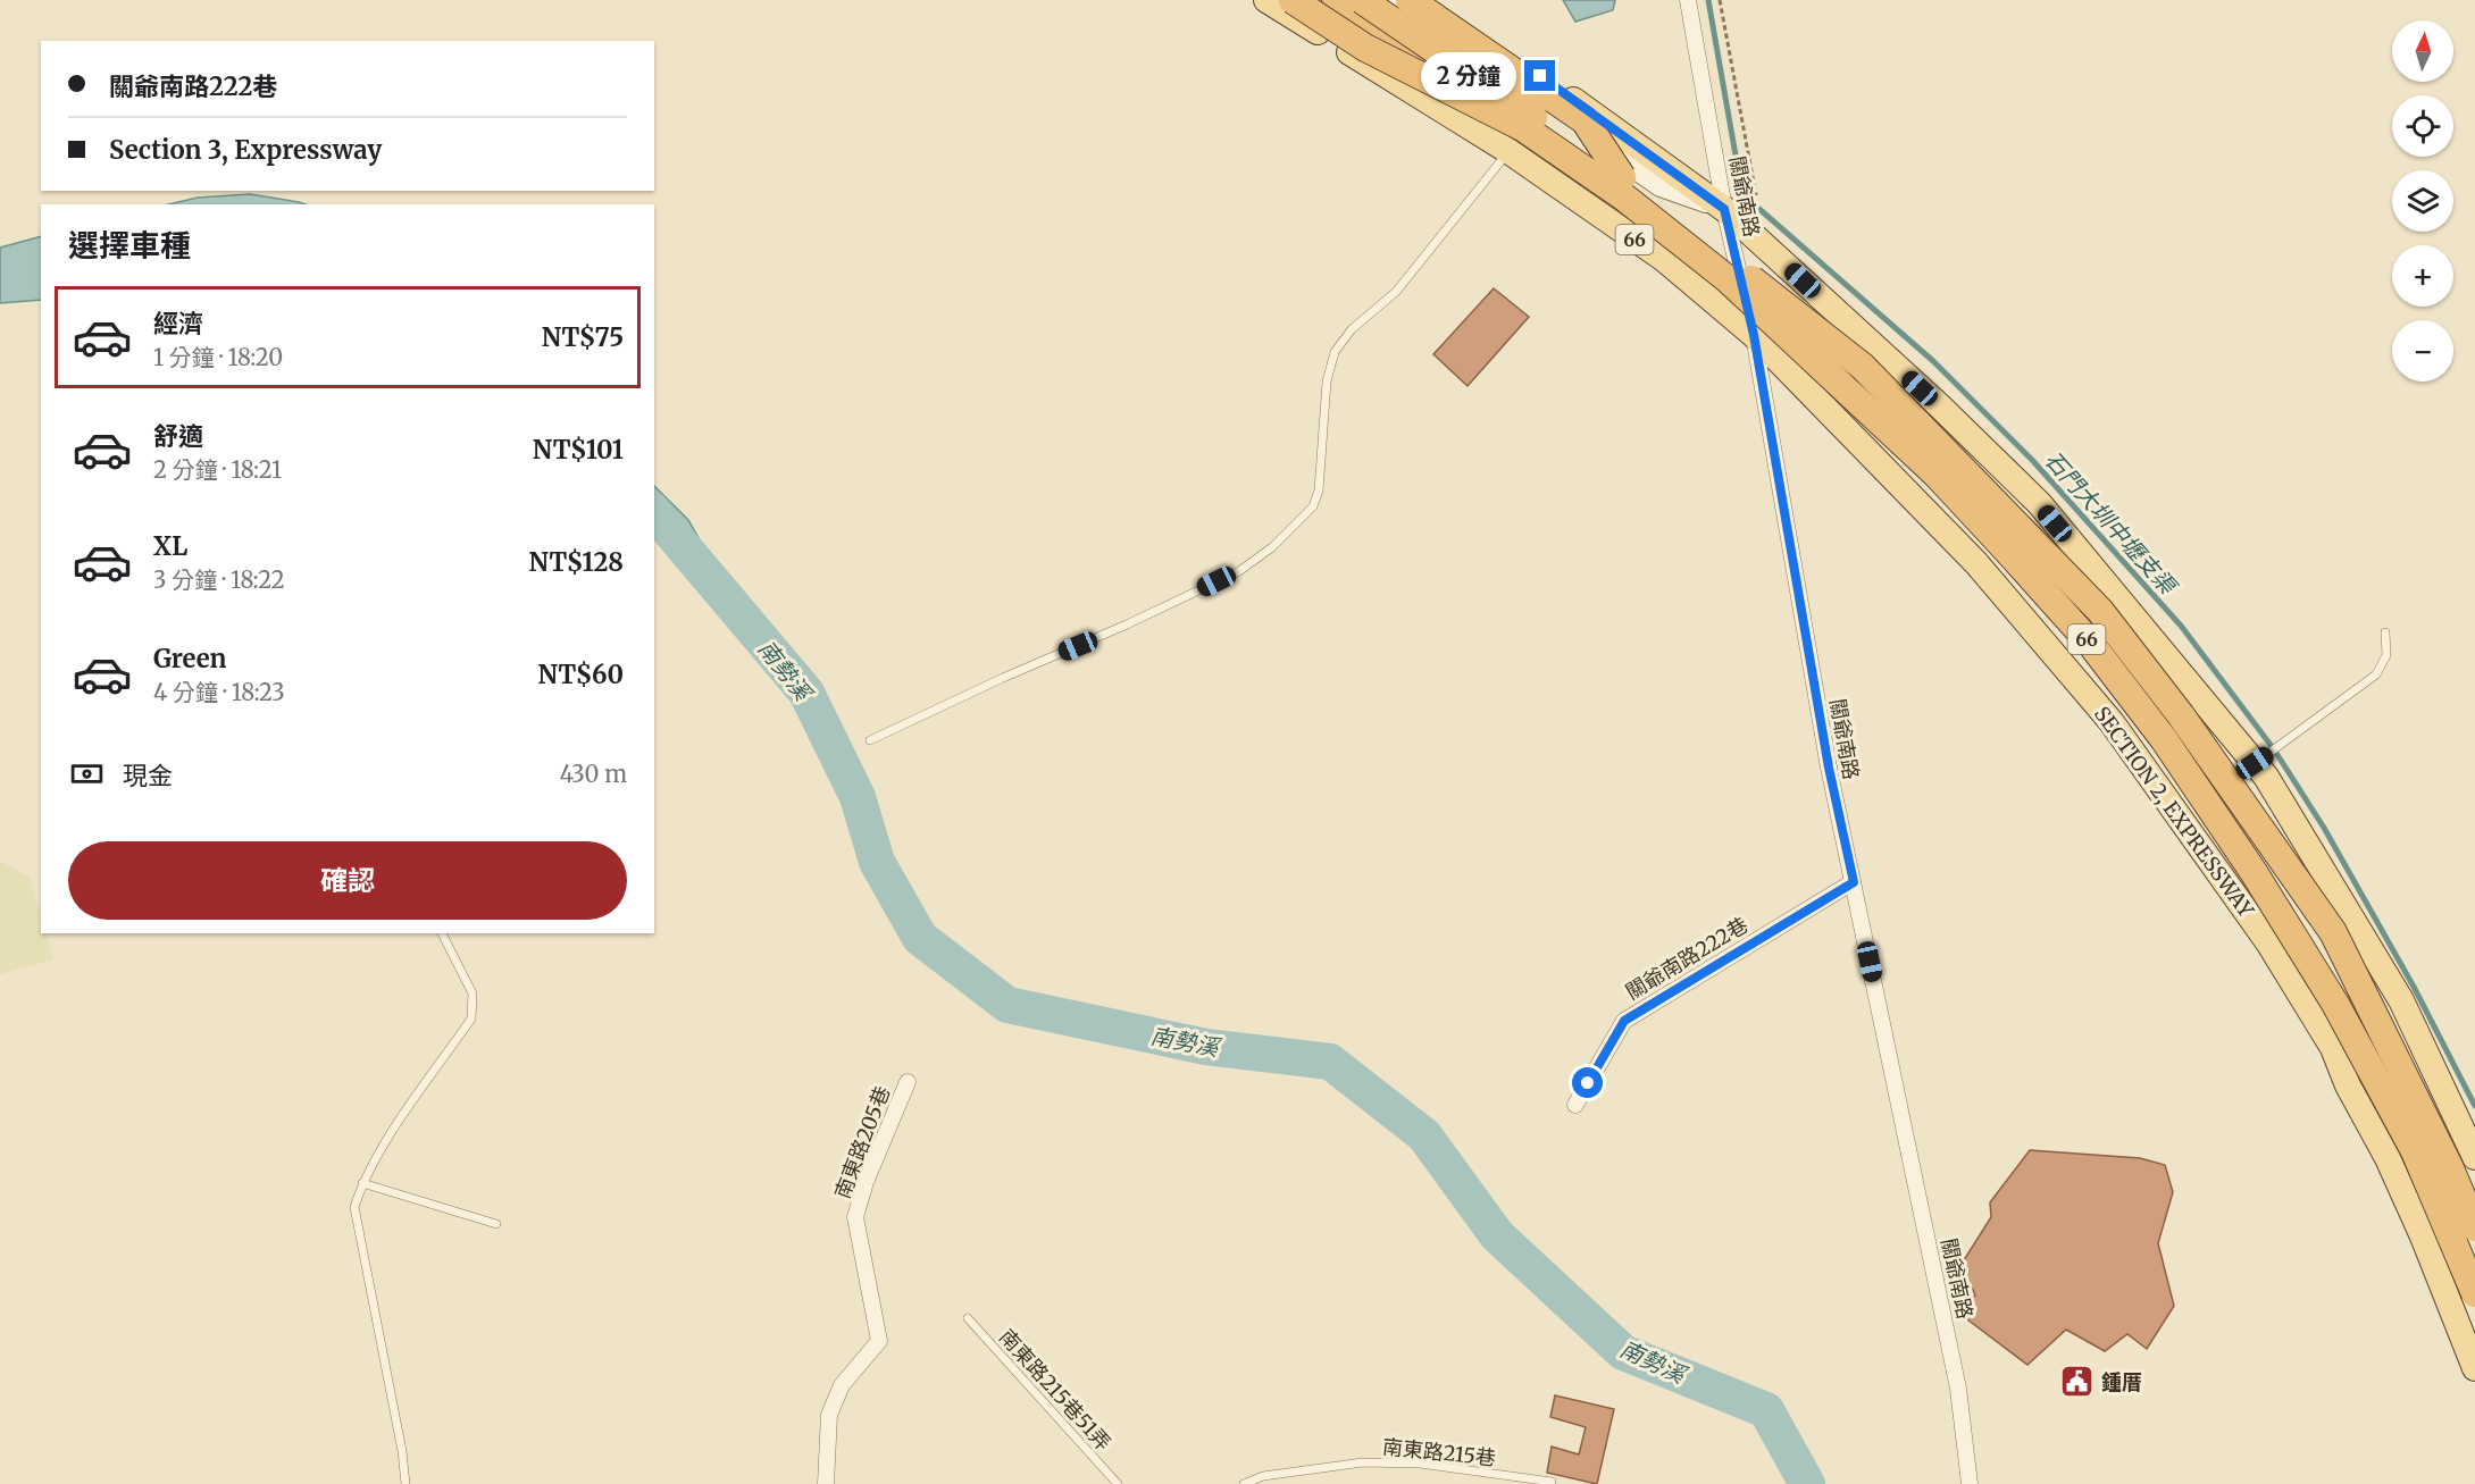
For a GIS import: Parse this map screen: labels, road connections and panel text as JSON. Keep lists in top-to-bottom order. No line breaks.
{"streets":{"highway":["66"],"main road":["SECTION 2, EXPRESSWAY"],"street":["關爺南路","關爺南路222巷","南東路205巷"],"lane":["南東路215巷51弄","南東路215巷"]},"crossings":[["關爺南路","66"],["關爺南路","SECTION 2, EXPRESSWAY"],["關爺南路","關爺南路222巷"],["66","SECTION 2, EXPRESSWAY"]],"water":["石門大圳中壢支渠","南勢溪"],"places":{"public building":["鍾厝"]},"north":"top","page":{"map_buttons":["+","−"],"banner":["關爺南路222巷","Section 3, Expressway"],"bubble":"2 分鐘","heading":"選擇車種","list":[{"name":"經濟","note":"1 分鐘 · 18:20","value":"NT$75"},{"name":"舒適","note":"2 分鐘 · 18:21","value":"NT$101"},{"name":"XL","note":"3 分鐘 · 18:22","value":"NT$128"},{"name":"Green","note":"4 分鐘 · 18:23","value":"NT$60"}],"pay":["現金","430 m"],"buttons":"確認"}}
